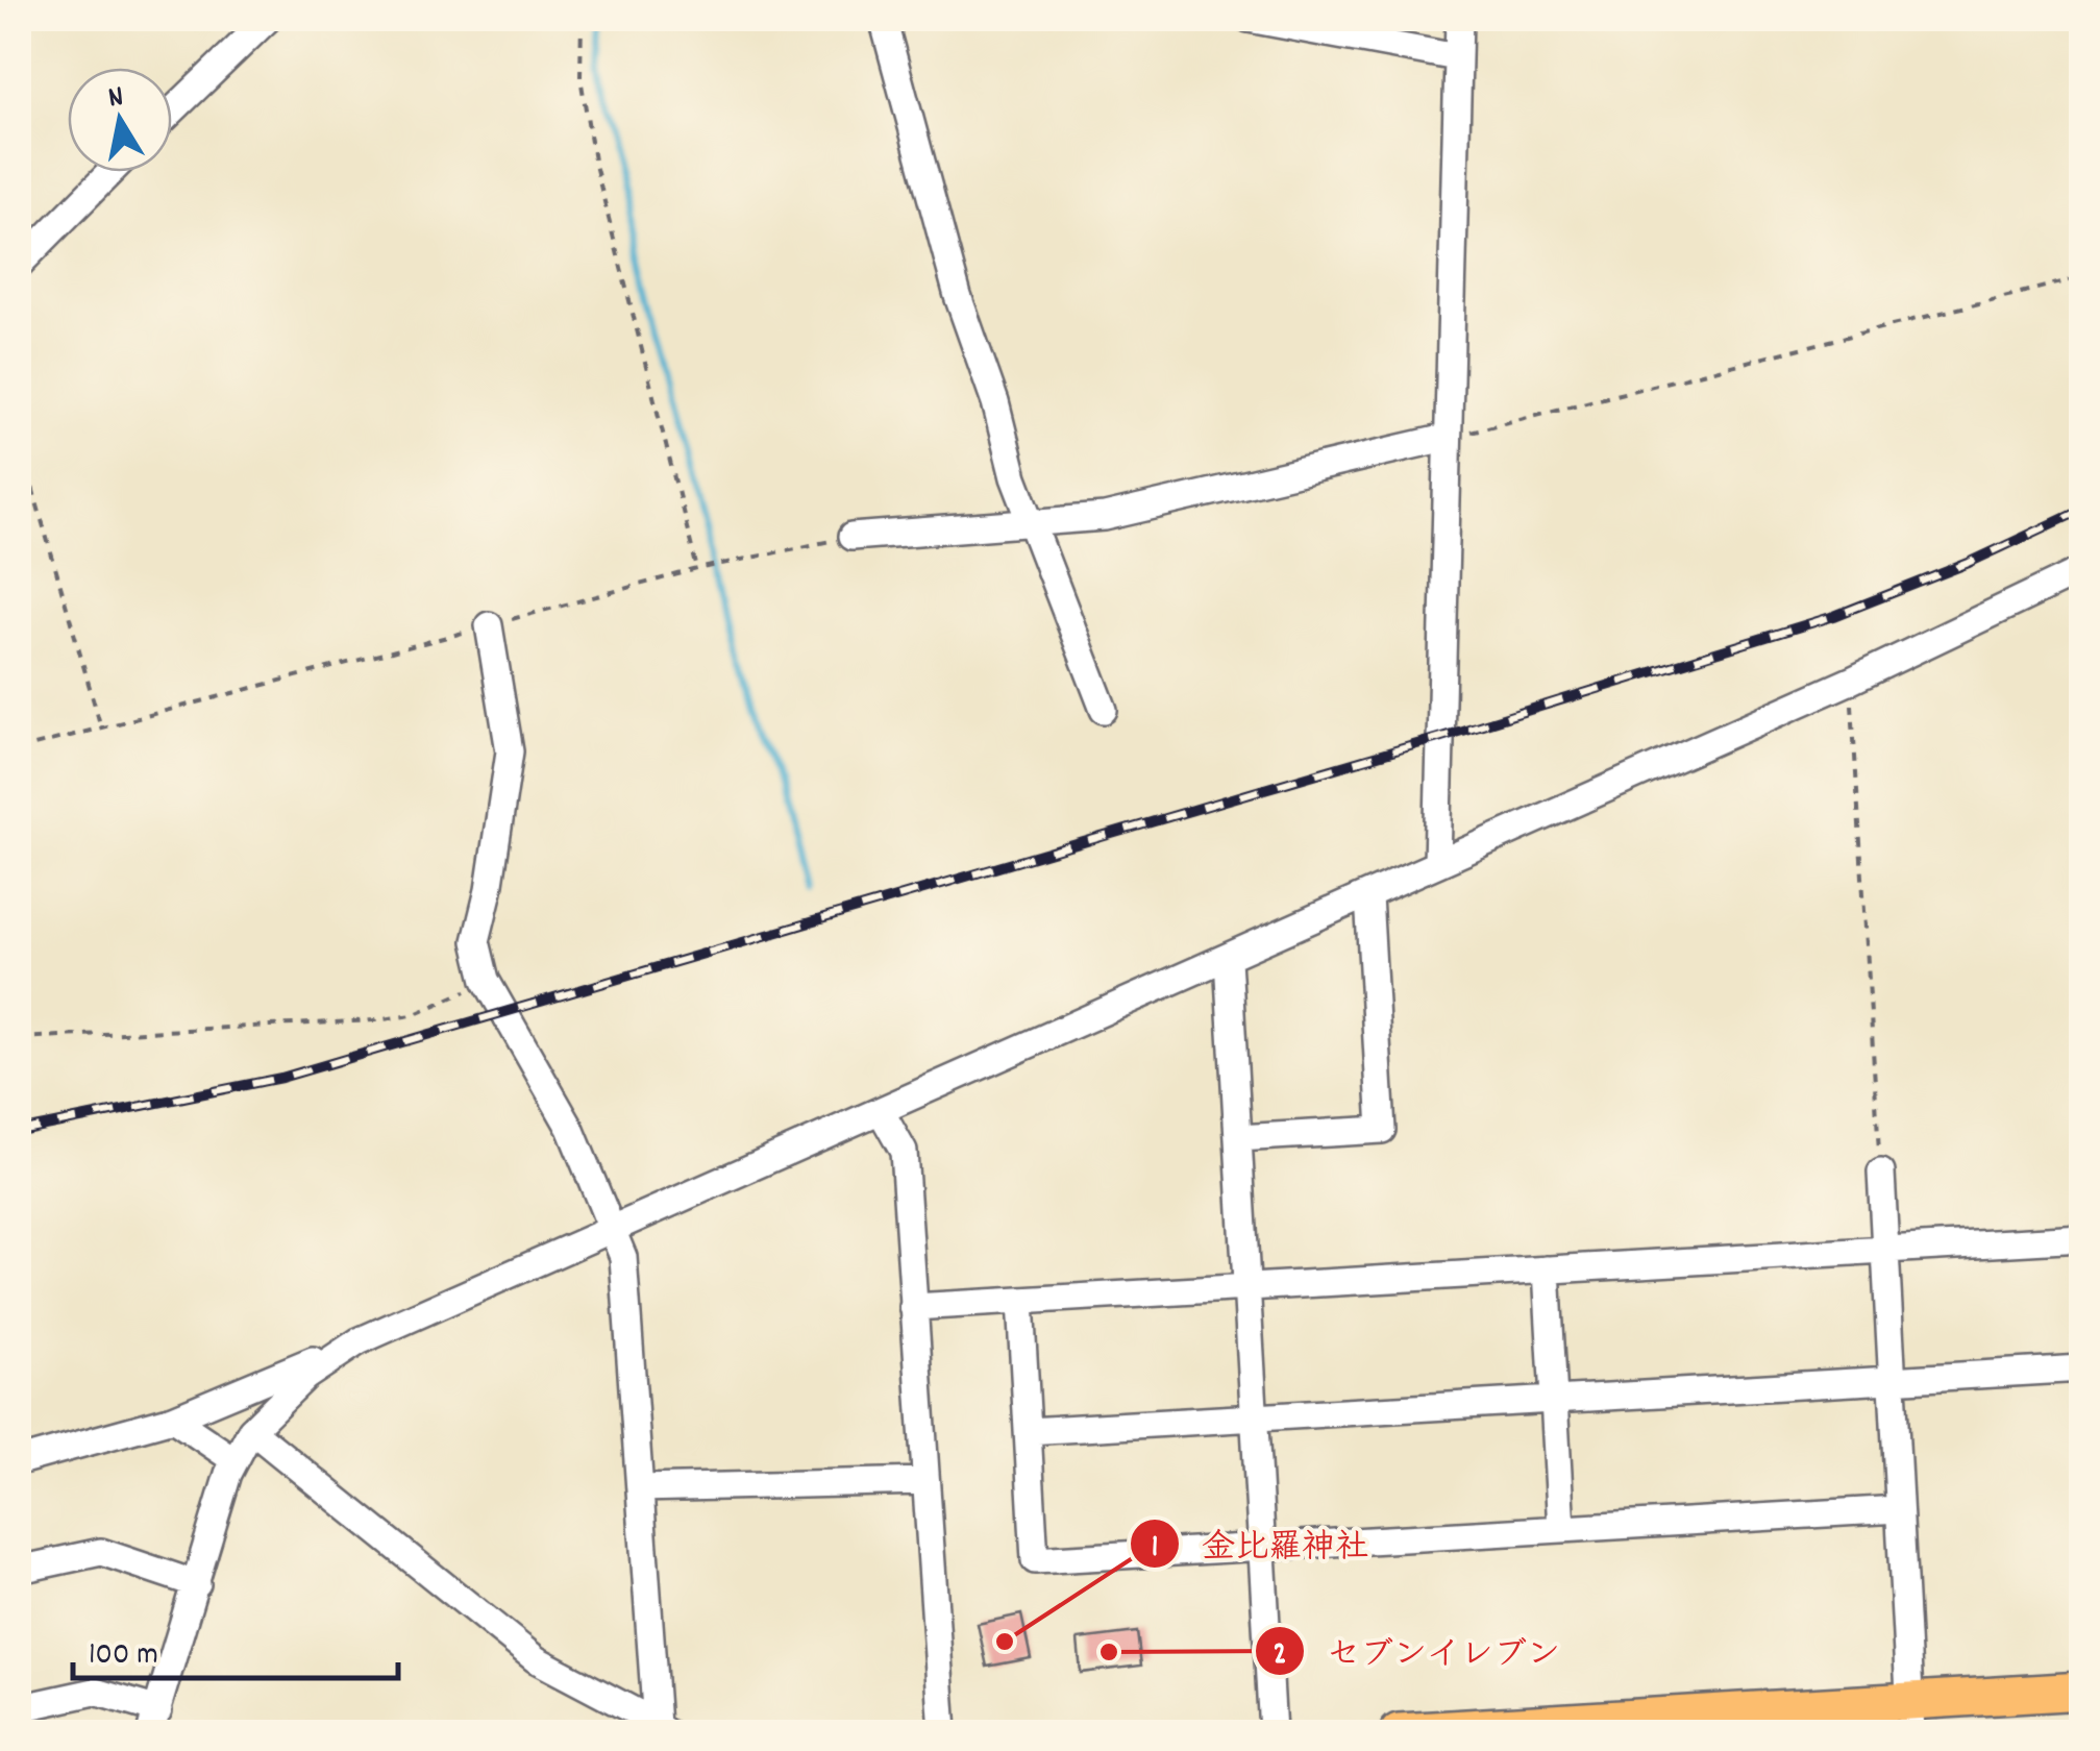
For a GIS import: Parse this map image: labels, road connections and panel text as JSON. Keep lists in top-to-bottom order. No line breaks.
{"places":["金比羅神社","セブンイレブン"],"scale_bar":"100 m","north":"top"}
